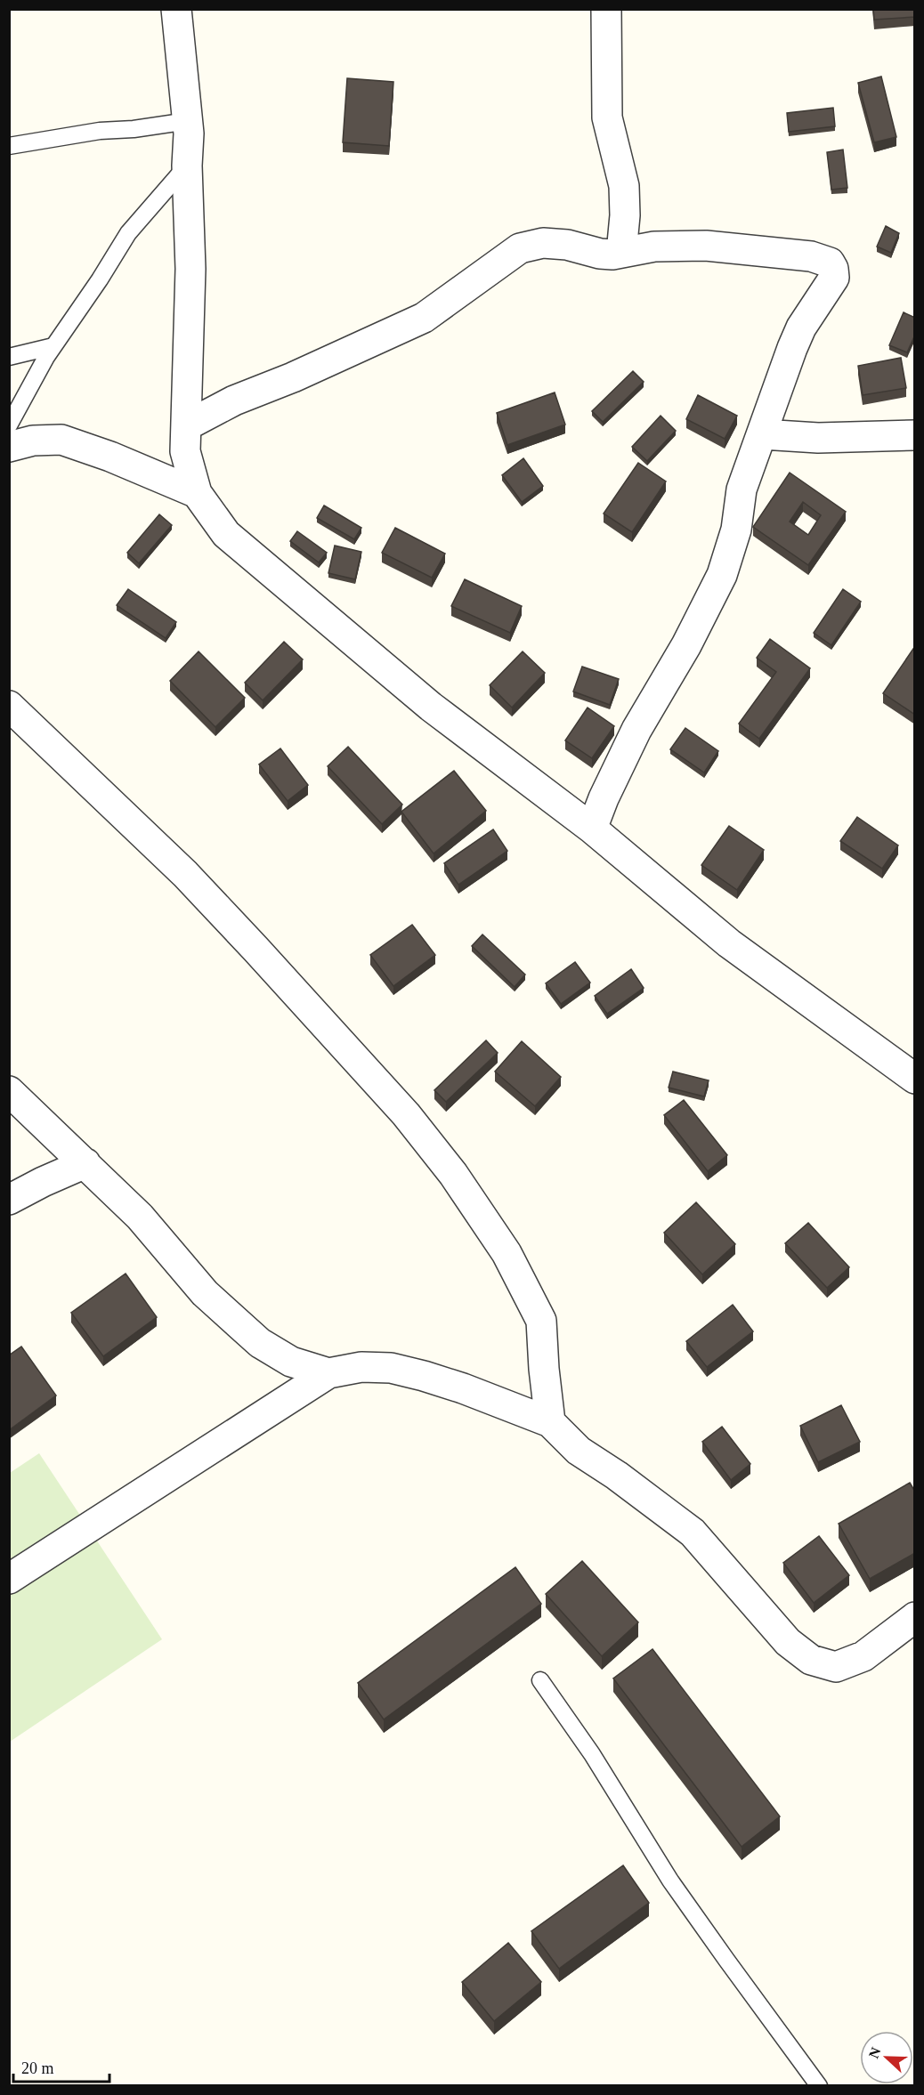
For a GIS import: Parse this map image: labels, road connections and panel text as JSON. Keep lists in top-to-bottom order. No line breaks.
{"scale_bar":"20 m","north":"left"}
